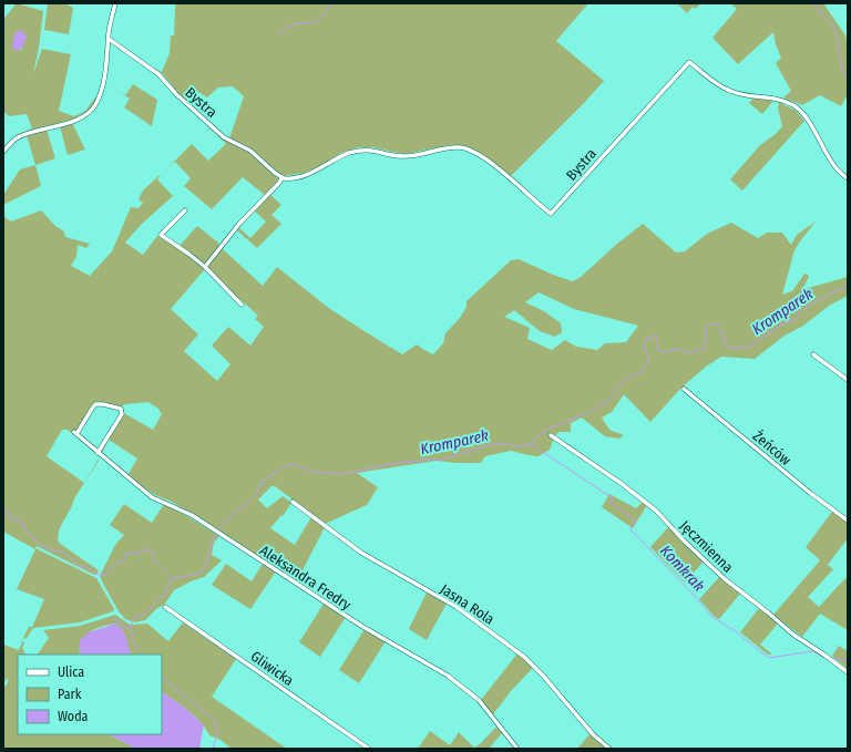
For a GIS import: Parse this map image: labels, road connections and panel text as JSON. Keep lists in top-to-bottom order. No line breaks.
{"streets":{"street":["Bystra","Żeńców","Jęczmienna","Aleksandra Fredry","Jasna Rola","Gliwicka"]},"water":["Kromparek","Komkrak"],"legend":["Ulica","Park","Woda"]}
